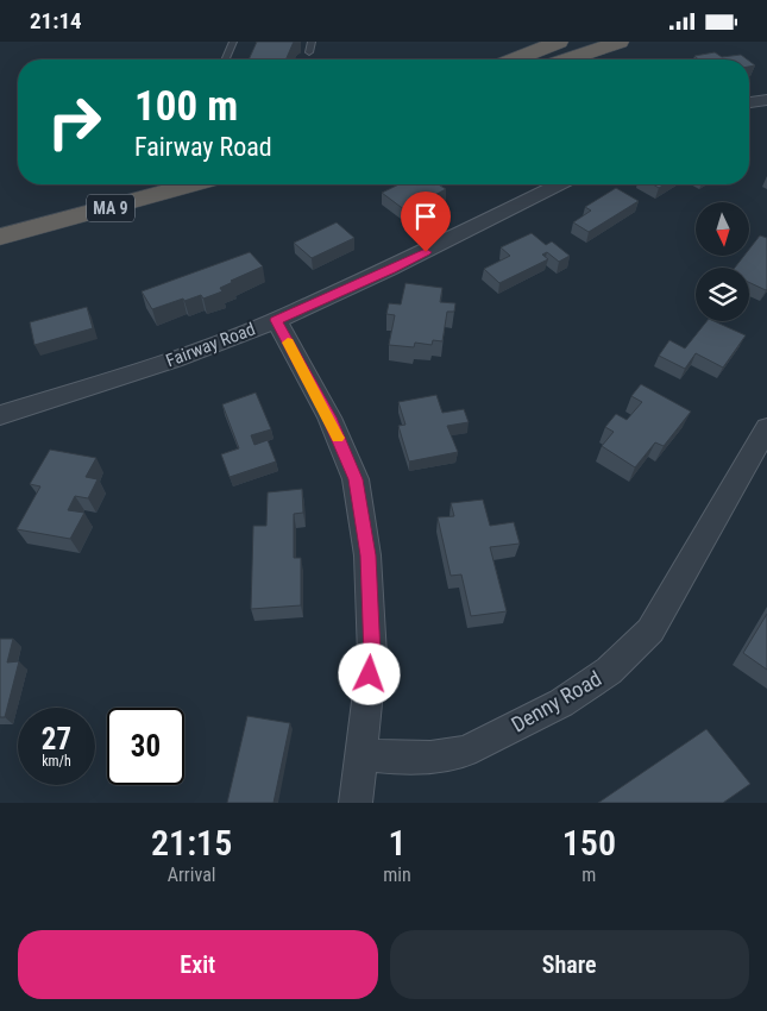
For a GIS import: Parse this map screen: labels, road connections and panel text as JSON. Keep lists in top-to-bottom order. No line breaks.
{"streets":{"highway":["MA 9"],"street":["Fairway Road","Denny Road"]},"north":"bottom","page":{"status":"21:14","turn":["100 m","Fairway Road"],"speed":"27 km/h","limit":"30","eta":["21:15","Arrival","1","min","150","m"],"buttons":["Exit","Share"]}}
